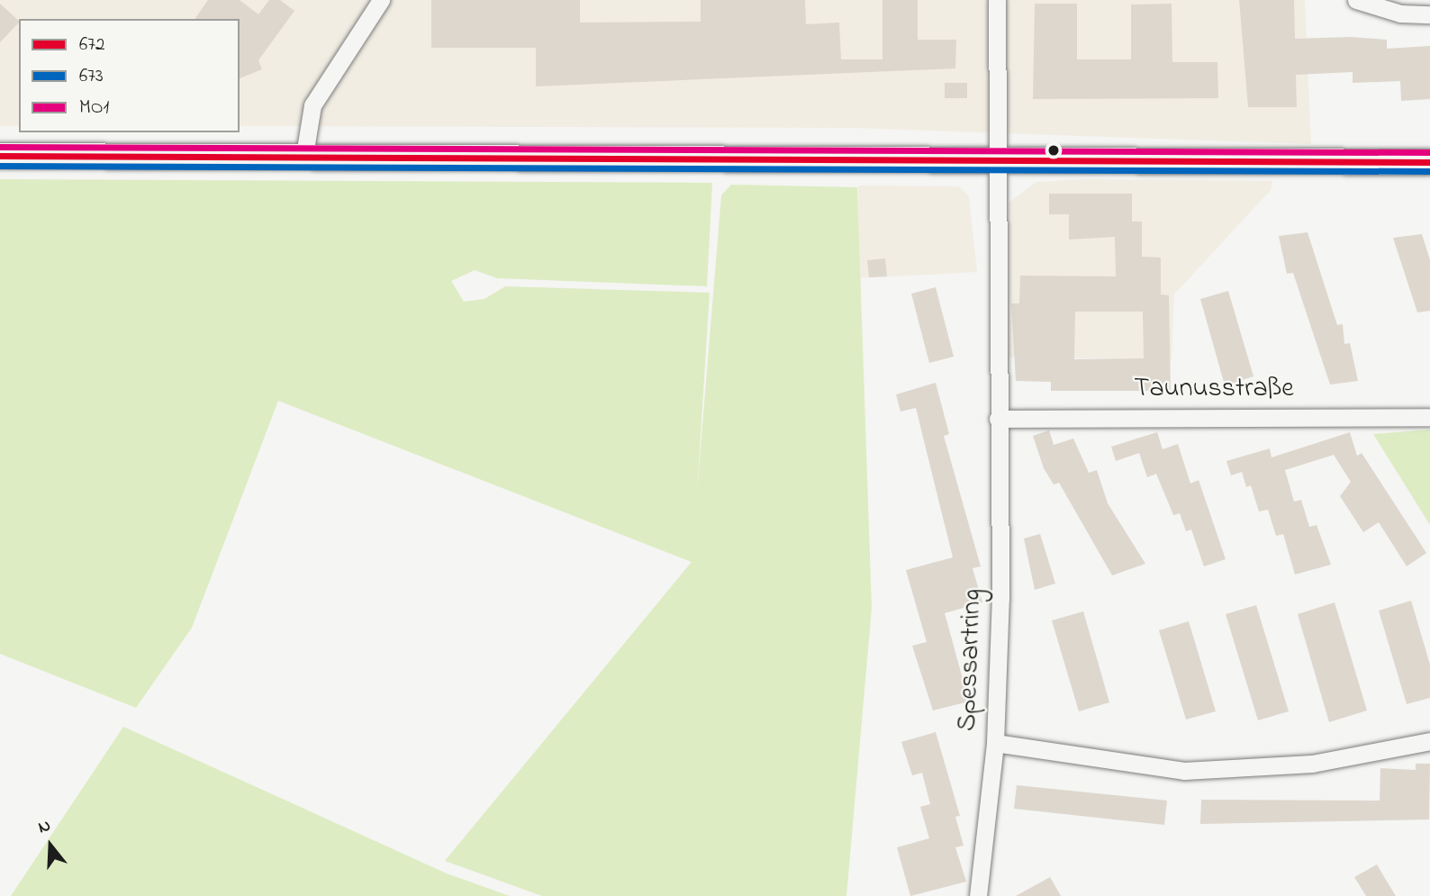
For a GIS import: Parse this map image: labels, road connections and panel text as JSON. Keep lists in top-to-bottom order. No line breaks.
{"streets":{"street":["Taunusstraße","Spessartring"]},"crossings":[["Taunusstraße","Spessartring"]],"lines":["transit line MO1","transit line 672","transit line 673"],"legend":["672","673","MO1"],"north":"top"}
